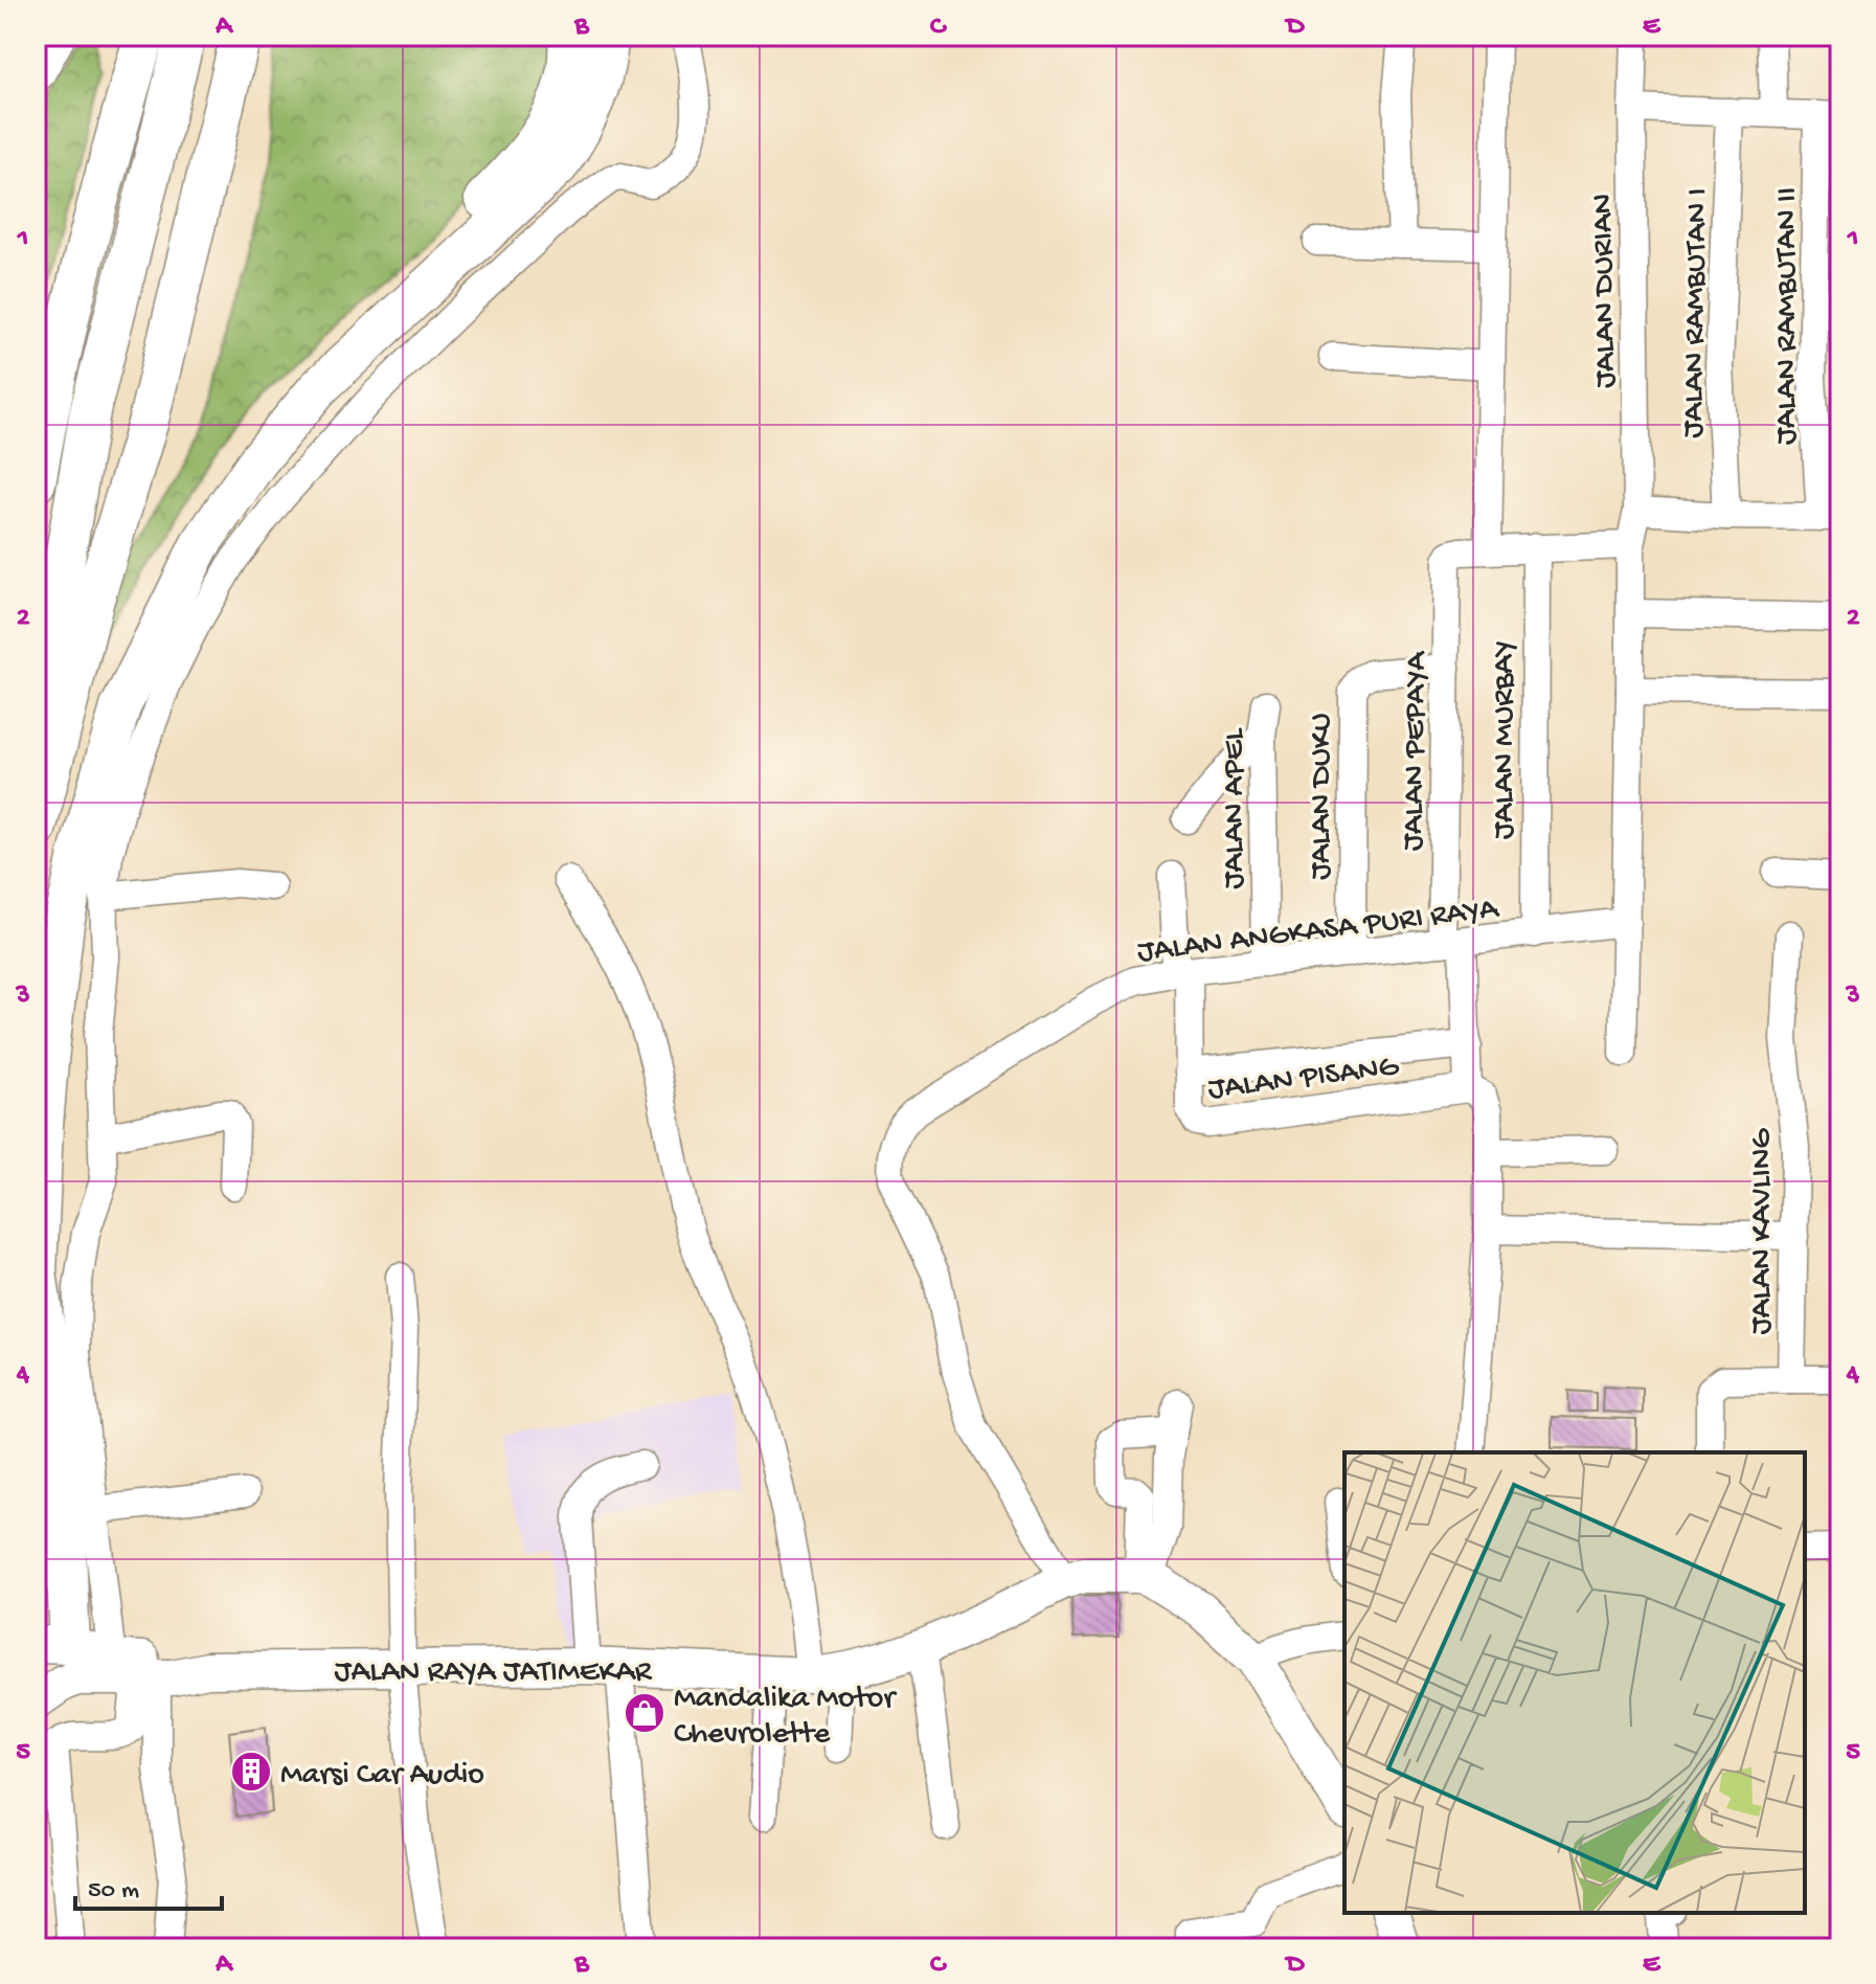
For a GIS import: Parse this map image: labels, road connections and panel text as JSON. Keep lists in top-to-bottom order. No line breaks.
{"streets":{"main road":["JALAN RAYA JATIMEKAR"],"street":["JALAN DURIAN","JALAN RAMBUTAN I","JALAN RAMBUTAN II","JALAN MURBAY","JALAN PEPAYA","JALAN DUKU","JALAN APEL","JALAN ANGKASA PURI RAYA","JALAN PISANG","JALAN KAVLING"]},"crossings":[["JALAN DURIAN","JALAN ANGKASA PURI RAYA"],["JALAN MURBAY","JALAN ANGKASA PURI RAYA"],["JALAN PEPAYA","JALAN DUKU"],["JALAN PEPAYA","JALAN ANGKASA PURI RAYA"],["JALAN PEPAYA","JALAN PISANG"],["JALAN DUKU","JALAN ANGKASA PURI RAYA"],["JALAN APEL","JALAN ANGKASA PURI RAYA"],["JALAN ANGKASA PURI RAYA","JALAN PISANG"],["JALAN ANGKASA PURI RAYA","JALAN RAYA JATIMEKAR"]],"places":{"shop":["Mandalika Motor Chevrolette"],"building":["Marsi Car Audio"]},"scale_bar":"50 m","grid":{"columns":["A","B","C","D","E"],"rows":["1","2","3","4","5"]}}
